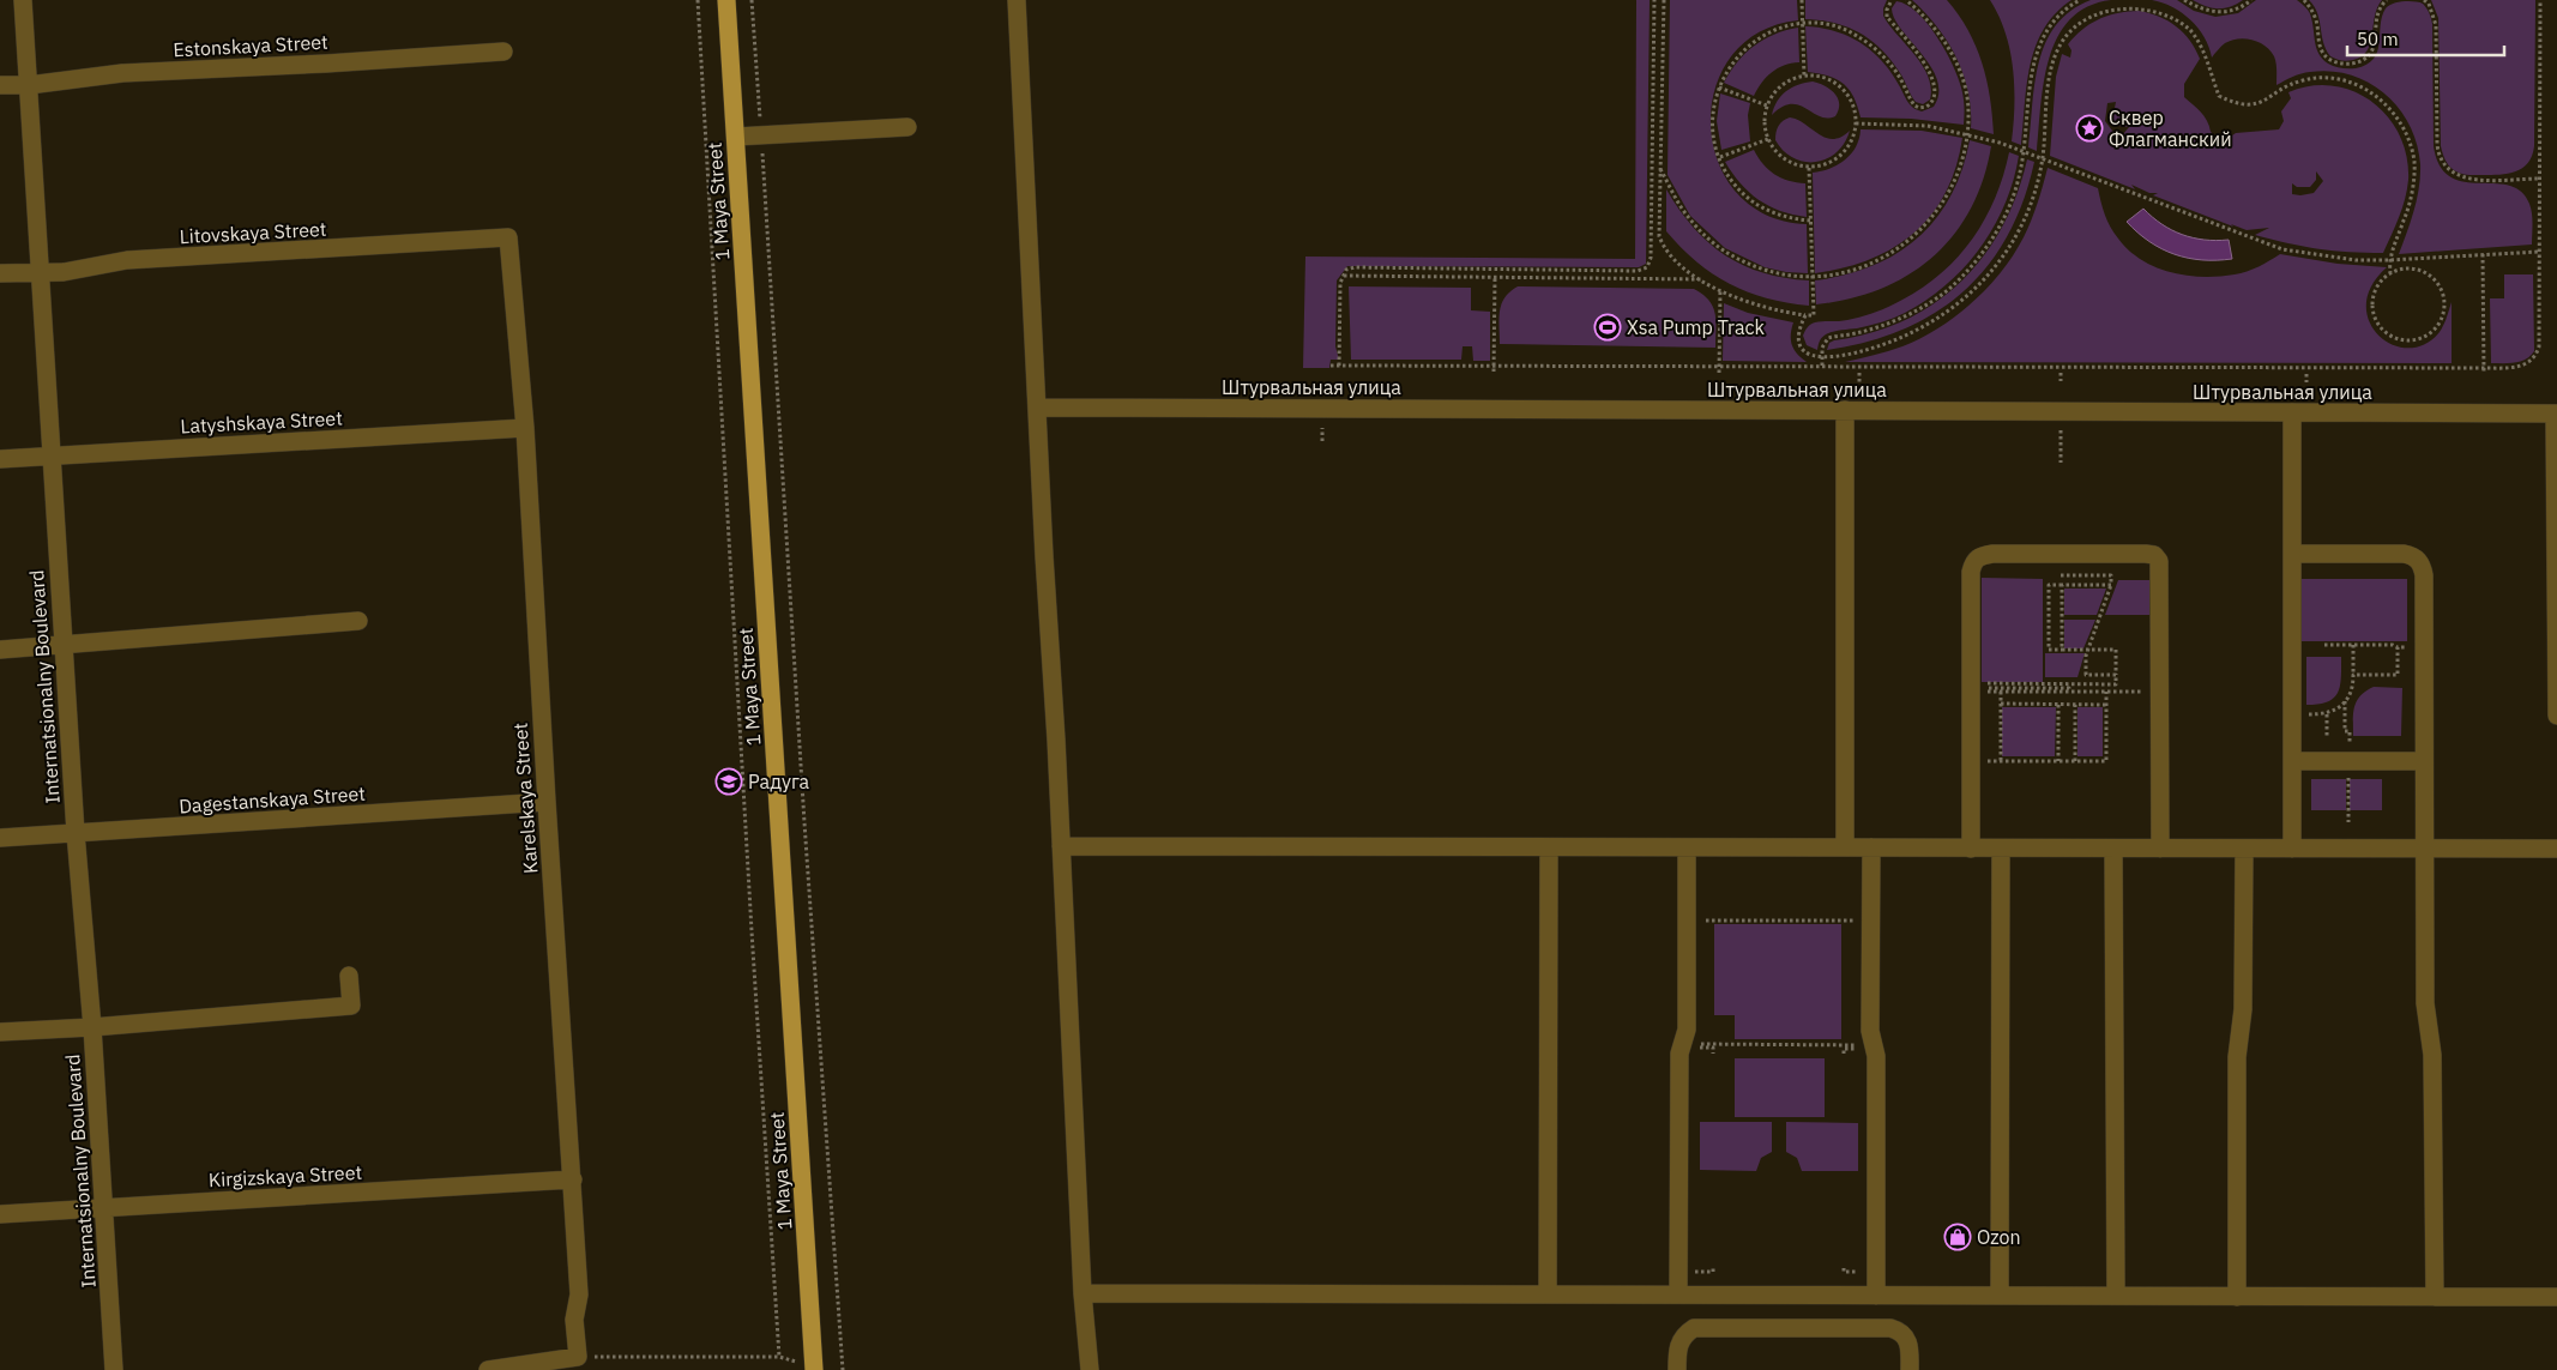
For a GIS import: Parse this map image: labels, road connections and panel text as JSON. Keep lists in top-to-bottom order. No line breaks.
{"streets":{"main road":["1 Maya Street"],"street":["Estonskaya Street","Litovskaya Street","Штурвальная улица","Latyshskaya Street","Internatsionalny Boulevard","Karelskaya Street","Dagestanskaya Street","Kirgizskaya Street"]},"crossings":[["Estonskaya Street","Internatsionalny Boulevard"],["Litovskaya Street","Internatsionalny Boulevard"],["Litovskaya Street","Karelskaya Street"],["Latyshskaya Street","Internatsionalny Boulevard"],["Latyshskaya Street","Karelskaya Street"],["Internatsionalny Boulevard","Dagestanskaya Street"],["Internatsionalny Boulevard","Kirgizskaya Street"],["Karelskaya Street","Dagestanskaya Street"],["Karelskaya Street","Kirgizskaya Street"]],"places":{"place":["Сквер Флагманский"],"sports":["Xsa Pump Track"],"school or university":["Радуга"],"shop":["Ozon"]},"scale_bar":"50 m"}
